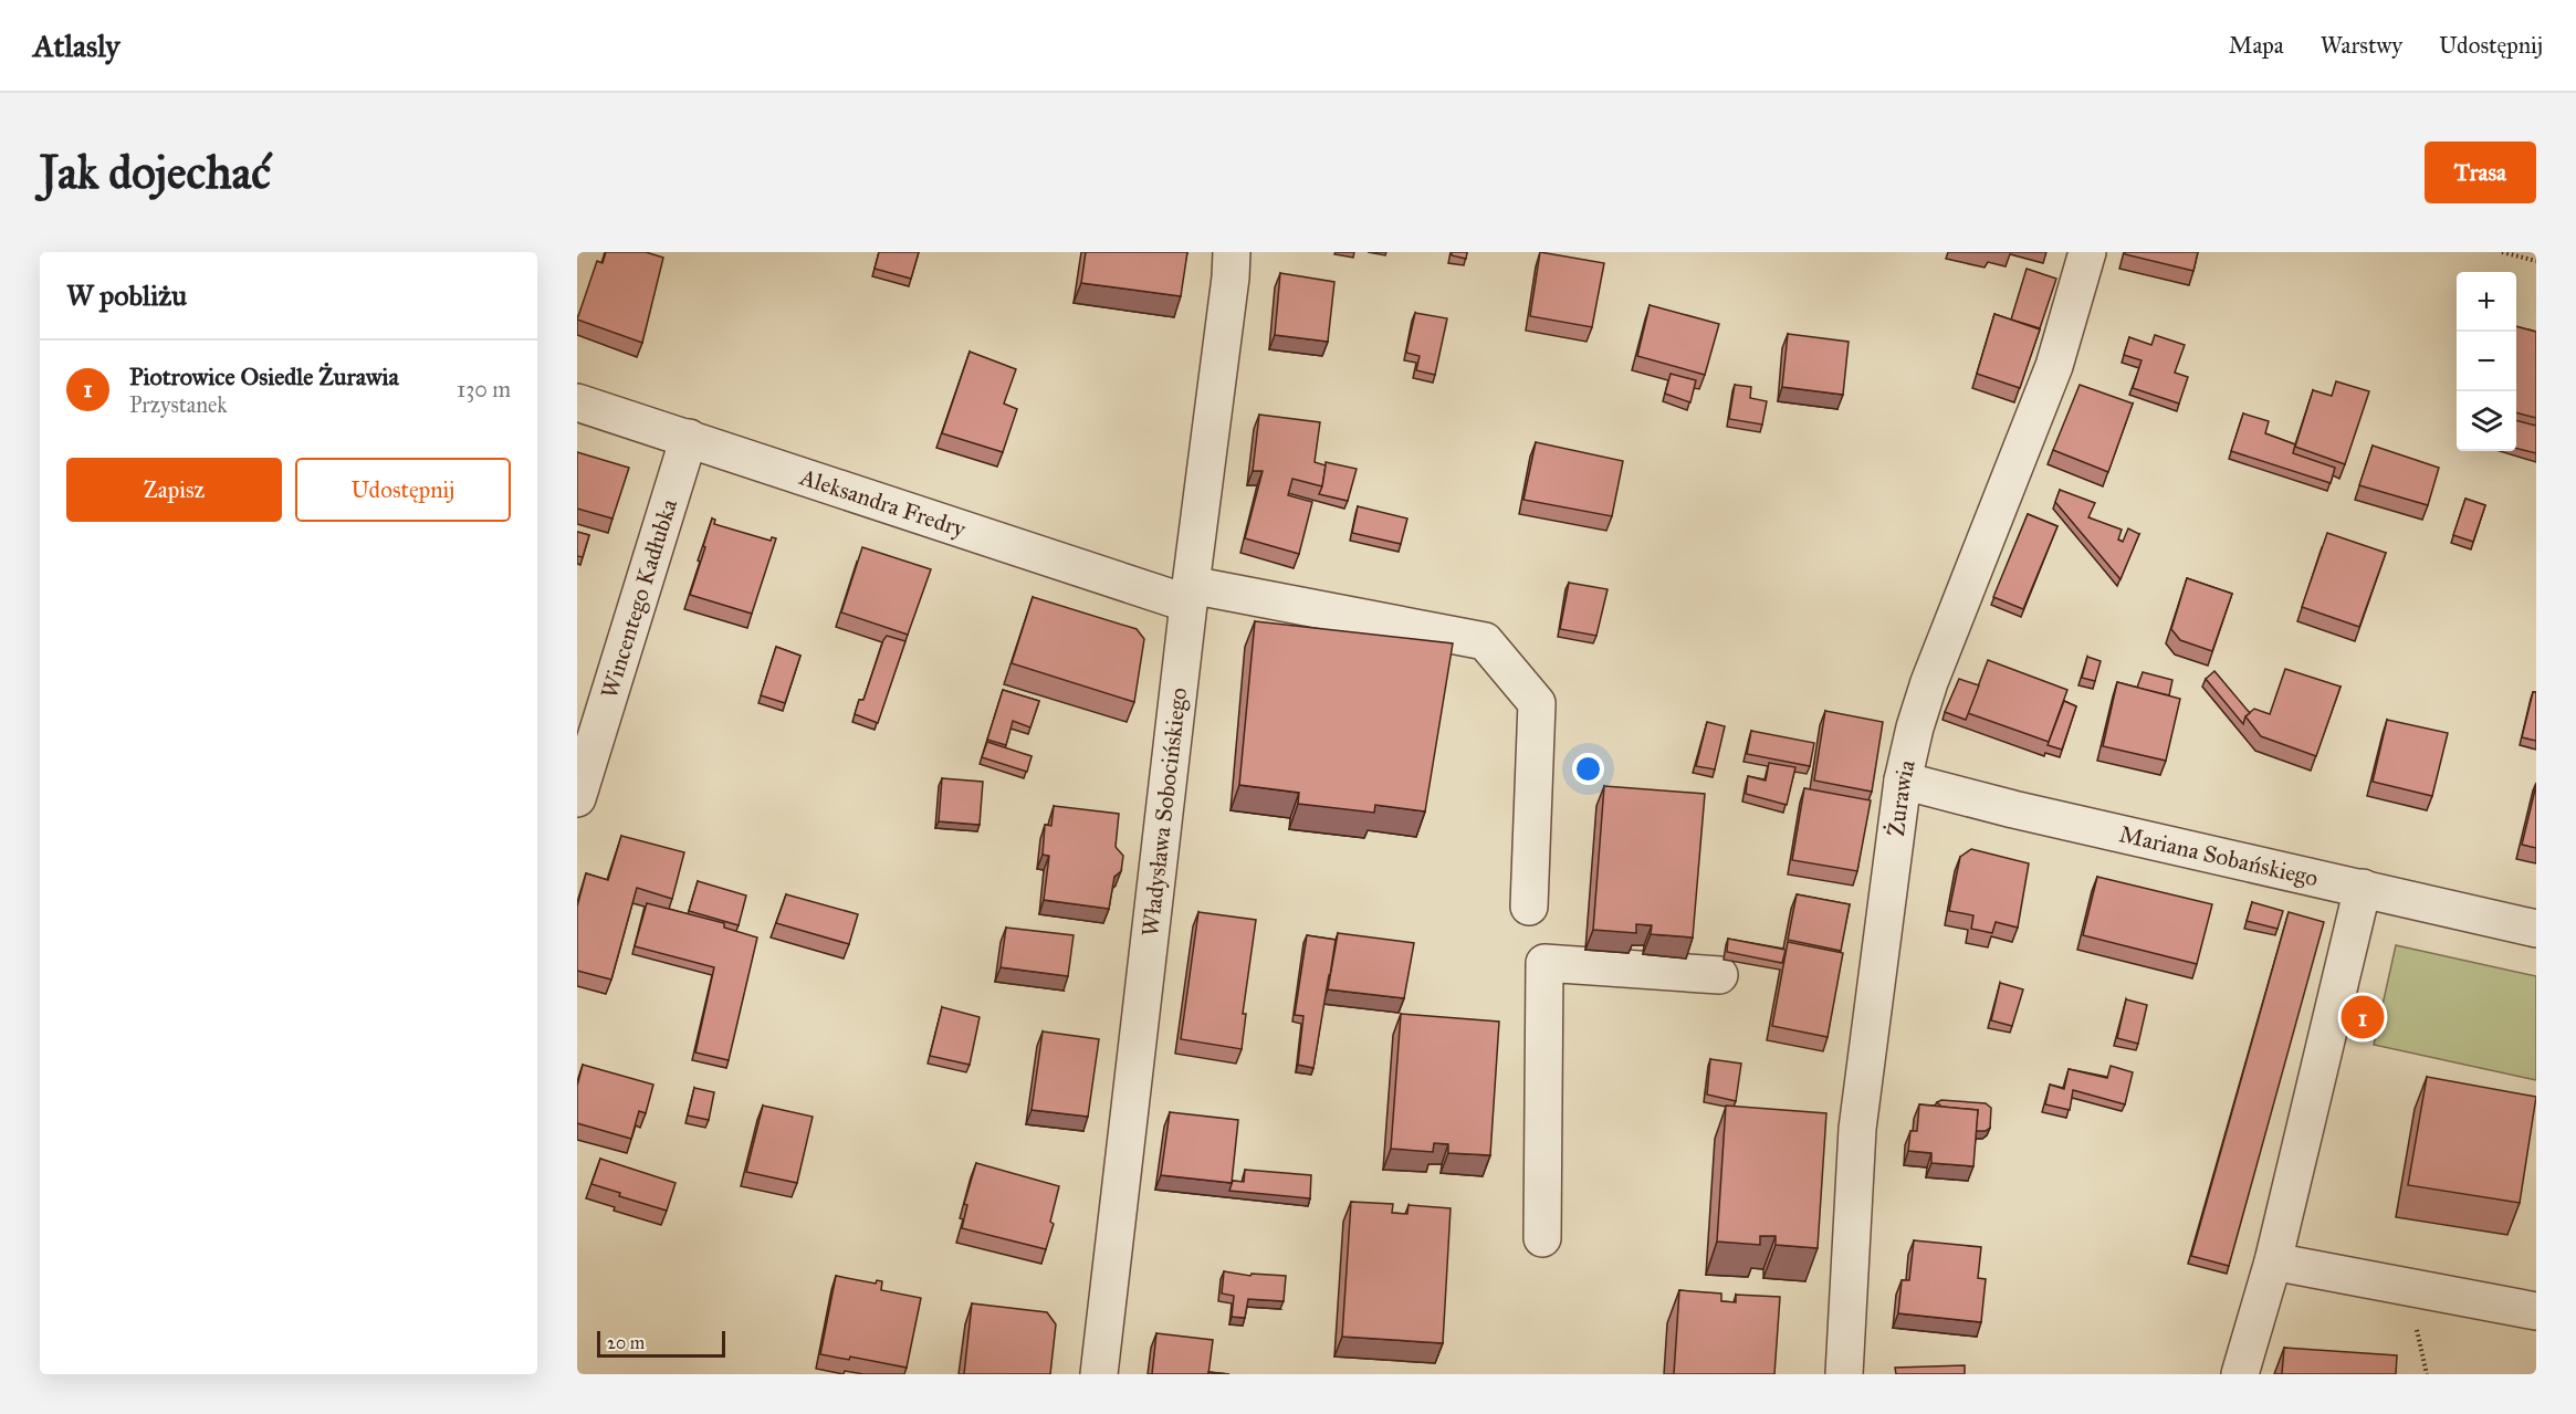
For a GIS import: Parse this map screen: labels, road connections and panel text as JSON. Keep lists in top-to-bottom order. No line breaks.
{"streets":{"street":["Aleksandra Fredry","Wincentego Kadłubka","Żurawia","Władysława Sobocińskiego","Mariana Sobańskiego"]},"crossings":[["Aleksandra Fredry","Wincentego Kadłubka"],["Aleksandra Fredry","Władysława Sobocińskiego"],["Żurawia","Mariana Sobańskiego"]],"scale_bar":"20 m","page":{"header":"Atlasly","nav":["Mapa","Warstwy","Udostępnij"],"buttons":["Trasa",["Zapisz","Udostępnij"]],"title":"Jak dojechać","heading":"W pobliżu","map_buttons":["+","−"],"list":[{"mark":"1","name":"Piotrowice Osiedle Żurawia","note":"Przystanek","value":"130 m"}],"pins":"1","scale":"20 m"}}
